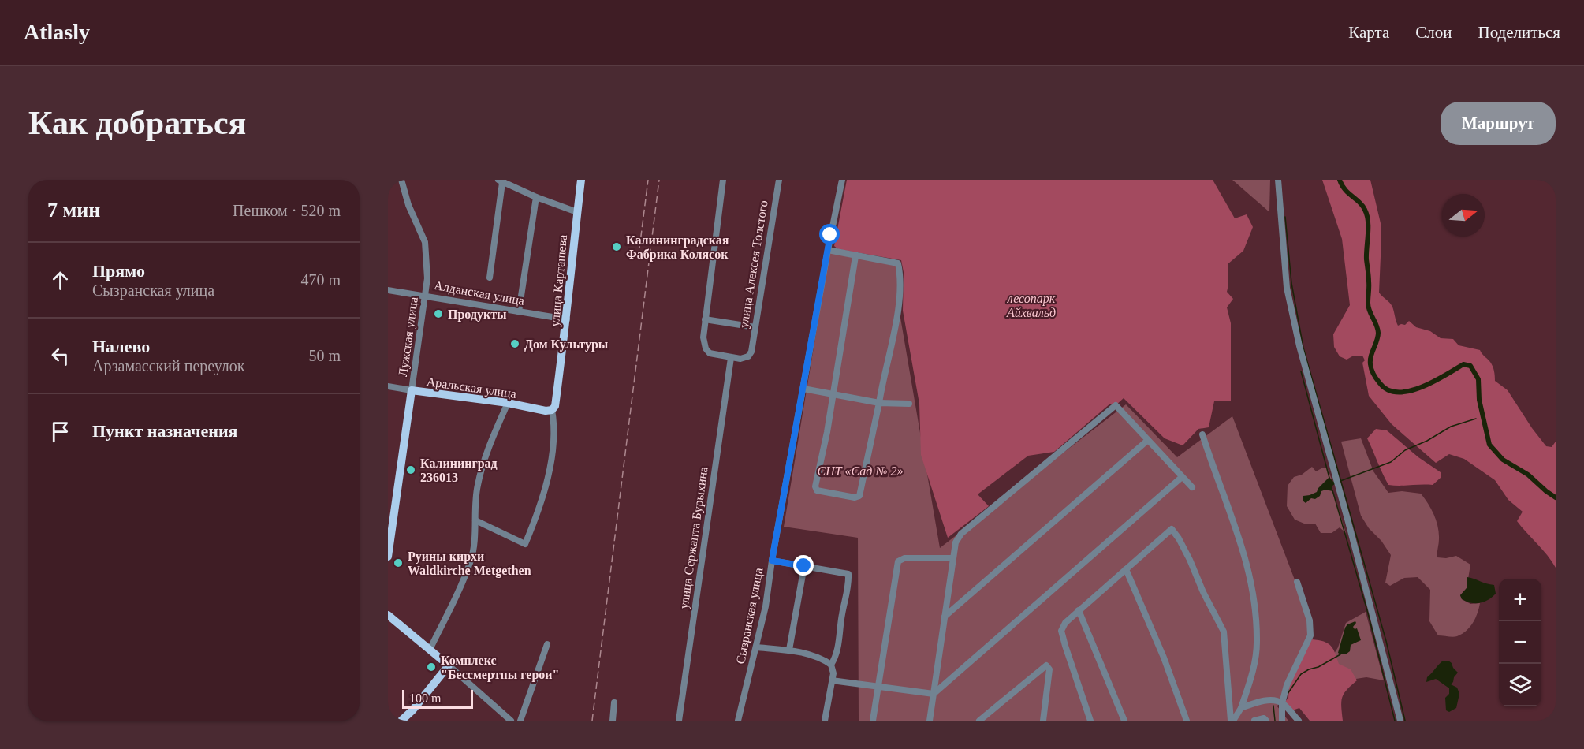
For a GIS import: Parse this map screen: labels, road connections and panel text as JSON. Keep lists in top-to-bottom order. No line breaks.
{"streets":{"main road":["улица Карташева","Лужская улица","Аральская улица"],"street":["улица Алексея Толстого","Алданская улица","улица Сержанта Бурыхина","Сызранская улица"]},"crossings":[["улица Алексея Толстого","улица Сержанта Бурыхина"],["улица Карташева","Алданская улица"],["улица Карташева","Аральская улица"],["Алданская улица","Лужская улица"],["Лужская улица","Аральская улица"]],"parks":["лесопарк Айхвальд","СНТ «Сад № 2»"],"places":["Калининградская Фабрика Колясок","Продукты","Дом Культуры","Калининград 236013","Руины кирхи Waldkirche Metgethen","Комплекс \"Бессмертны герои\""],"scale_bar":"100 m","north":"right","page":{"header":"Atlasly","nav":["Карта","Слои","Поделиться"],"buttons":"Маршрут","title":"Как добраться","heading":["7 мин","Пешком · 520 m"],"list":[["Прямо","Сызранская улица","470 m"],["Налево","Арзамасский переулок","50 m"],"Пункт назначения"],"map_buttons":["+","−"],"scale":"100 m"}}
